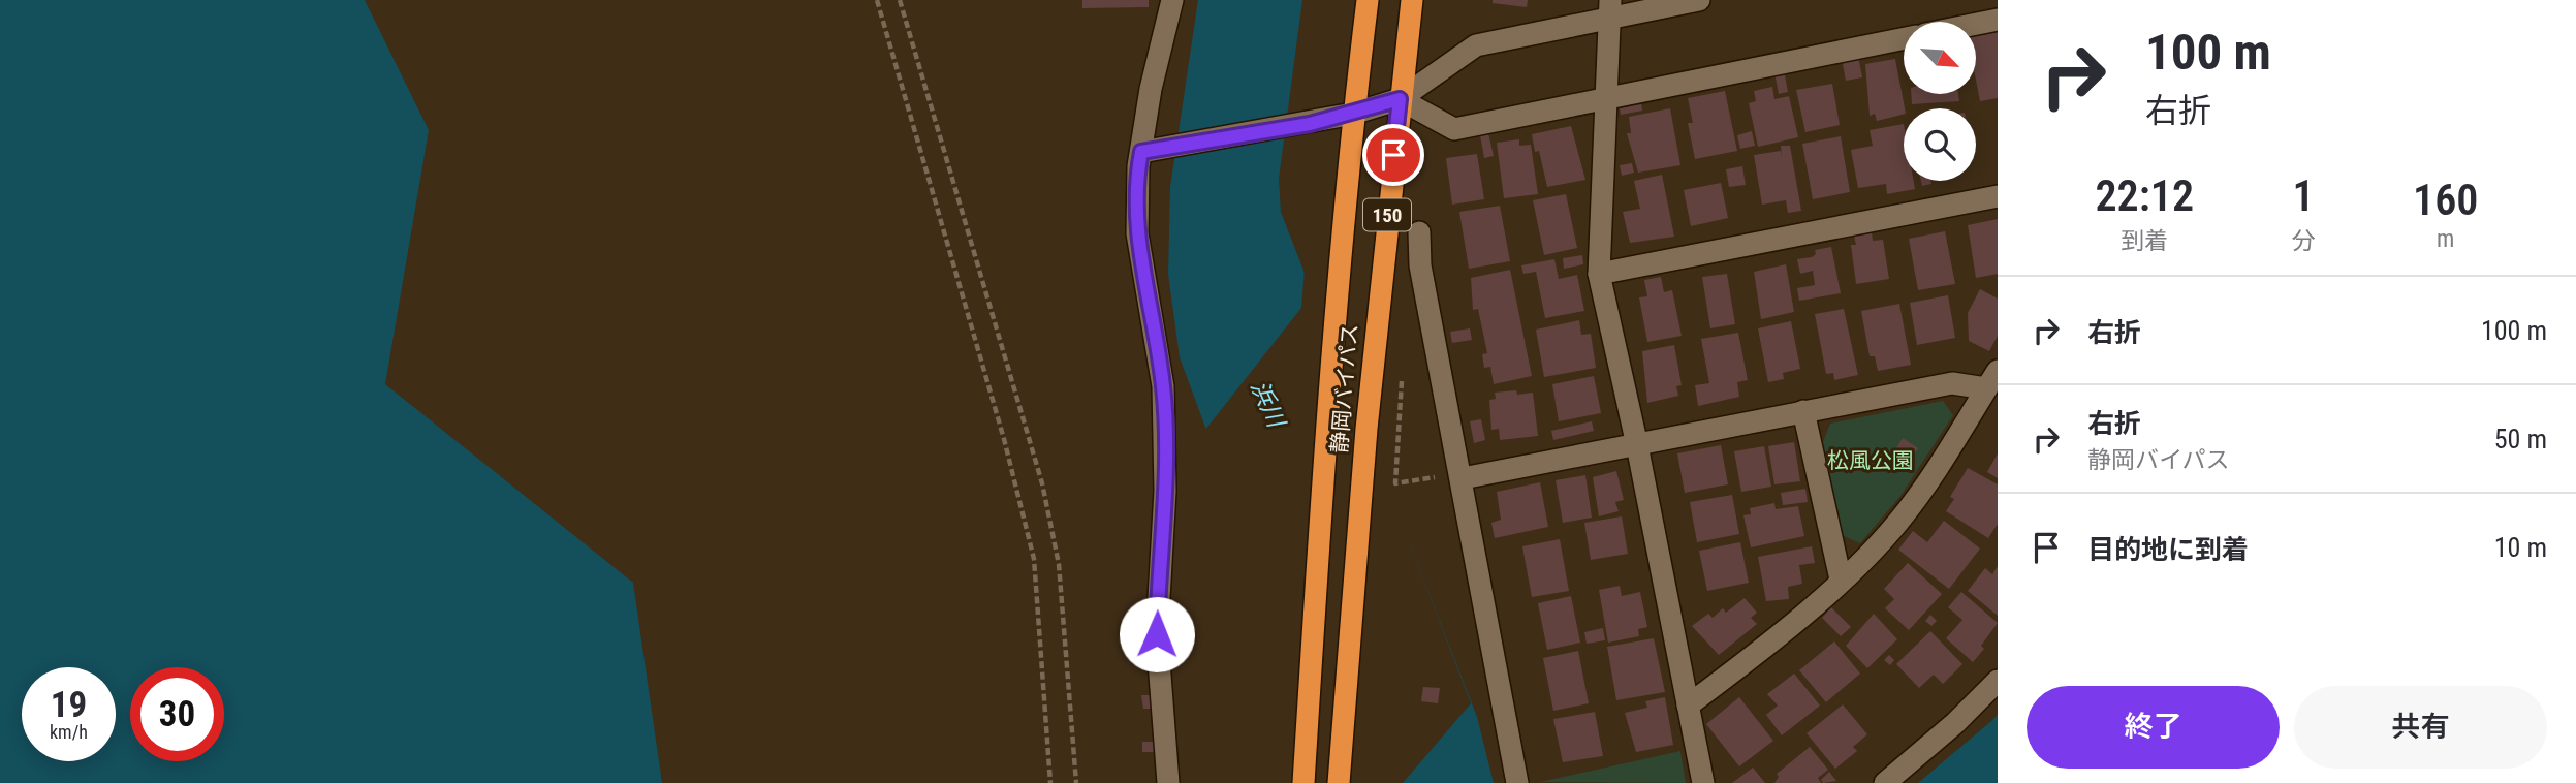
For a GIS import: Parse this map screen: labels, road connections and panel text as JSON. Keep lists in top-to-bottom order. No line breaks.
{"streets":{"highway":["150","静岡バイパス"]},"water":["浜川"],"parks":["松風公園"],"north":"bottom right","page":{"turn":["100 m","右折"],"eta":["22:12","到着","1","分","160","m"],"list":[{"name":"右折","value":"100 m"},{"name":"右折","note":"静岡バイパス","value":"50 m"},{"name":"目的地に到着","value":"10 m"}],"speed":"19 km/h","limit":"30","buttons":["終了","共有"]}}
